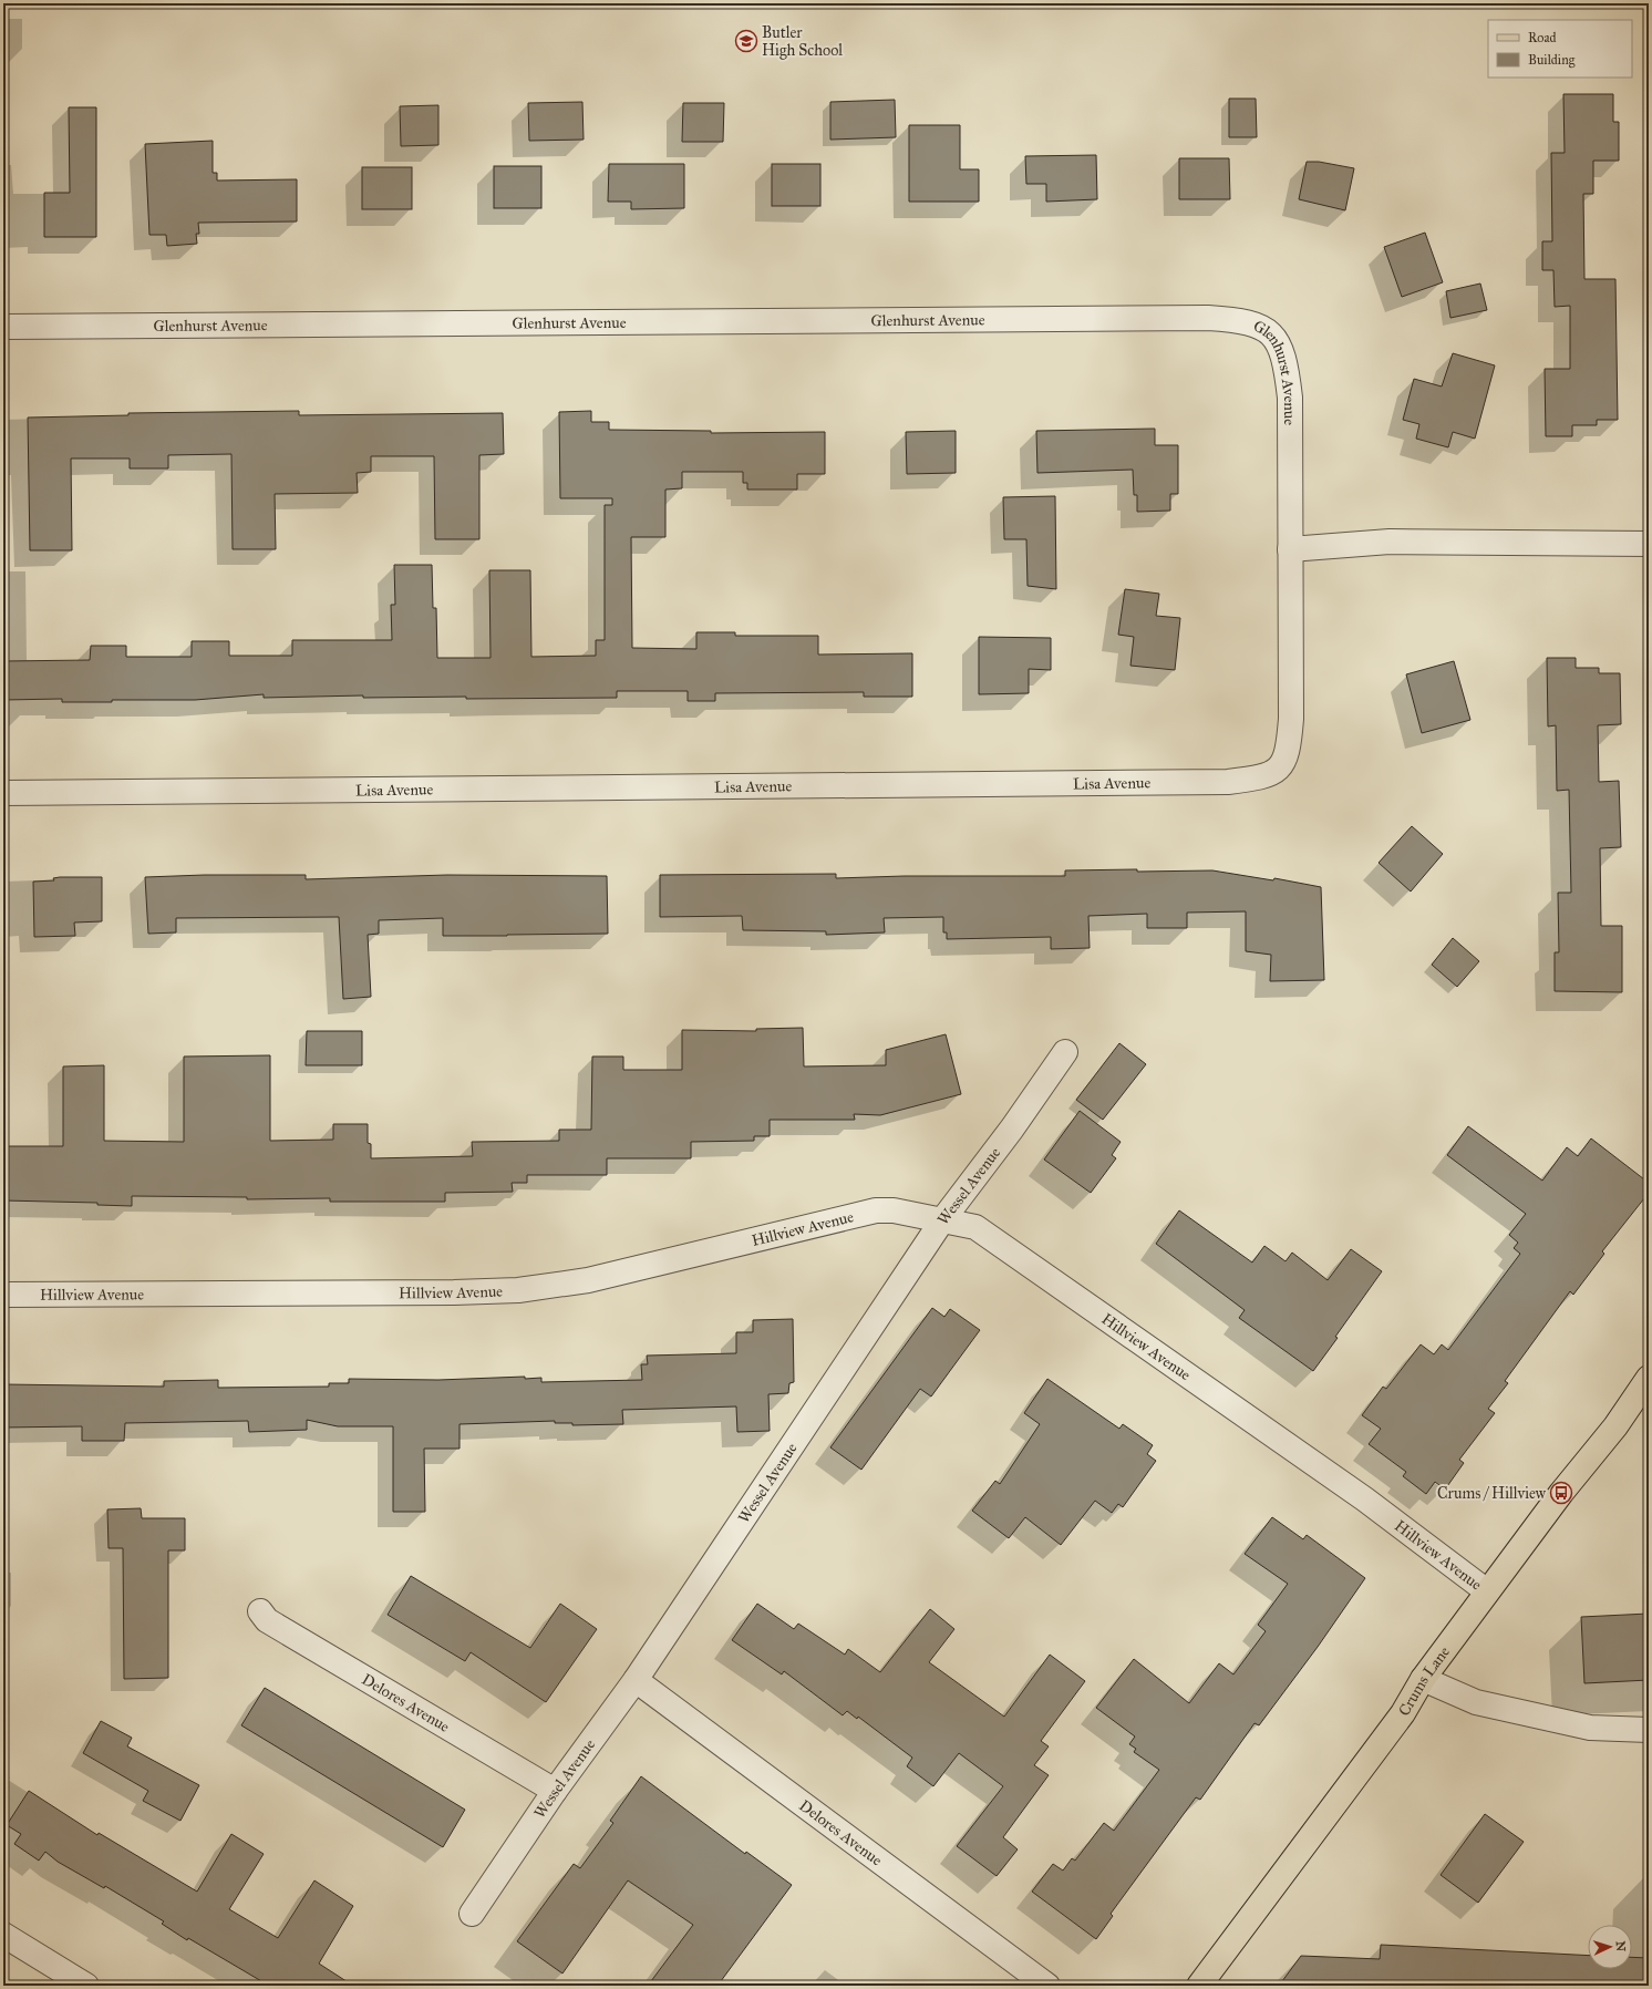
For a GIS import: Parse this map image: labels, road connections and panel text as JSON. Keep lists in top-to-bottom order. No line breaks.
{"streets":{"main road":["Crums Lane"],"street":["Glenhurst Avenue","Lisa Avenue","Wessel Avenue","Hillview Avenue","Delores Avenue"]},"crossings":[["Glenhurst Avenue","Lisa Avenue"],["Wessel Avenue","Hillview Avenue"],["Wessel Avenue","Delores Avenue"],["Hillview Avenue","Crums Lane"]],"places":{"school or university":["Butler High School"],"bus stop":["Crums / Hillview"]},"legend":["Road","Building"],"north":"right"}
